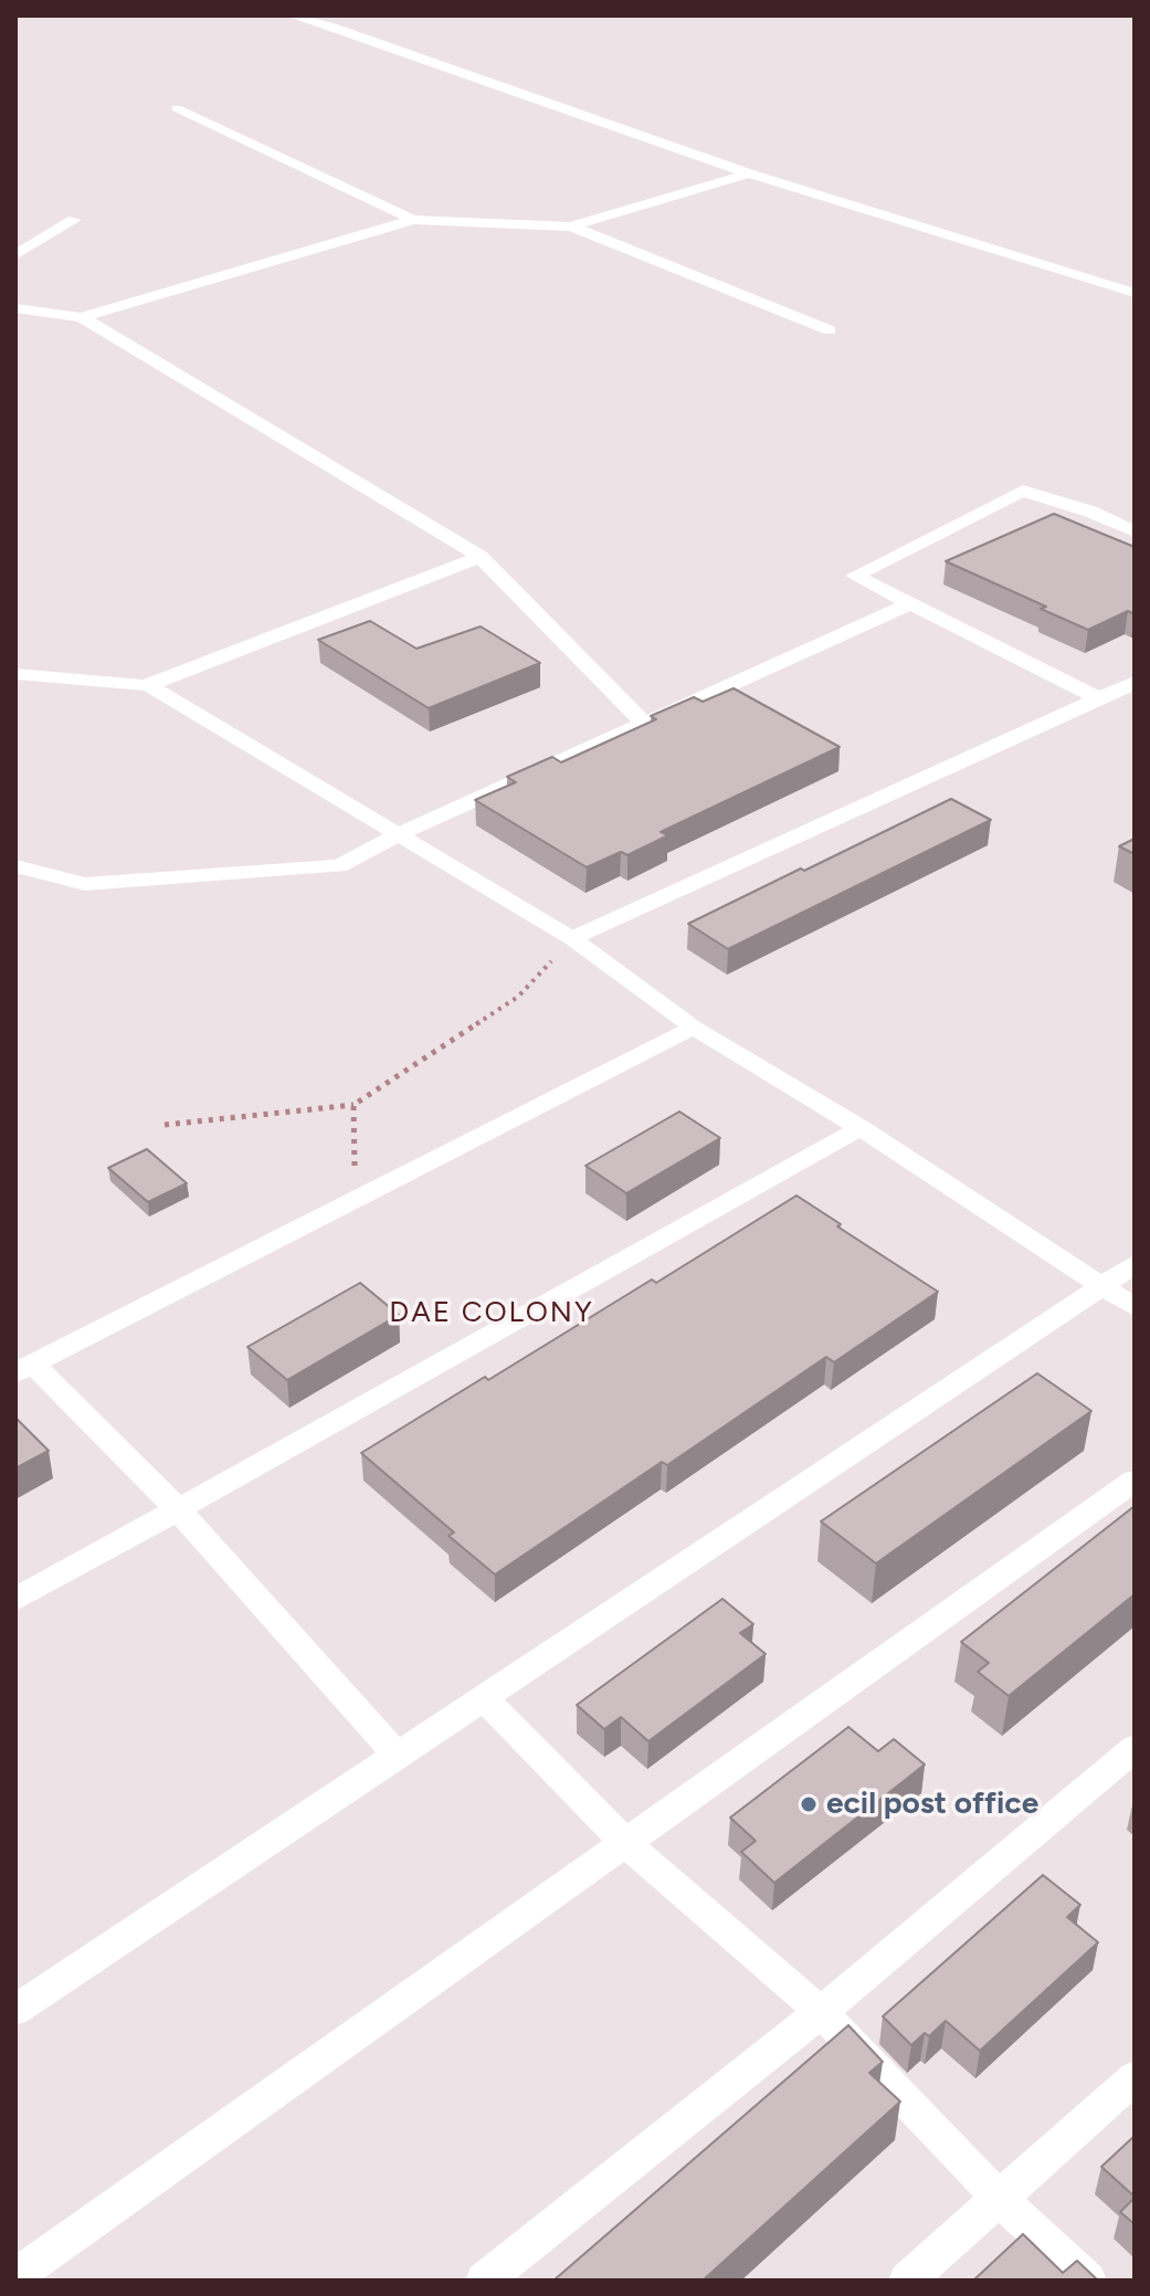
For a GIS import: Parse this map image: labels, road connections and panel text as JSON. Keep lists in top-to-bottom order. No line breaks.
{"districts":["DAE COLONY"],"places":["ecil post office"]}
